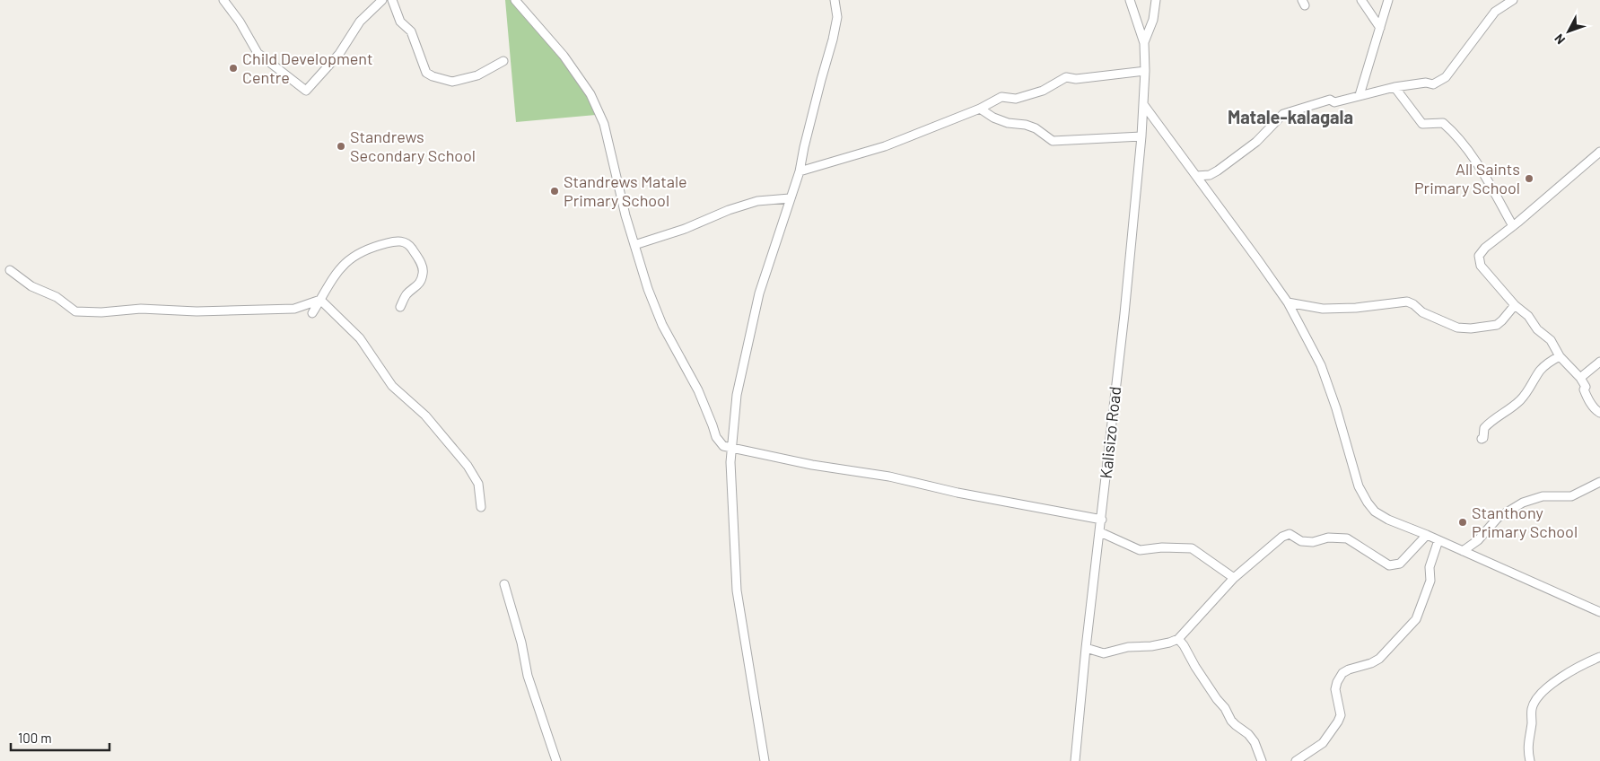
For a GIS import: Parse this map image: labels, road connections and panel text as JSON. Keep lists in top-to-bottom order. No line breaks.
{"streets":{"street":["Kalisizo Road"]},"districts":["Matale-kalagala"],"places":["Child Development Centre","Standrews Secondary School","All Saints Primary School","Standrews Matale Primary School","Stanthony Primary School"],"scale_bar":"100 m","north":"bottom left"}
